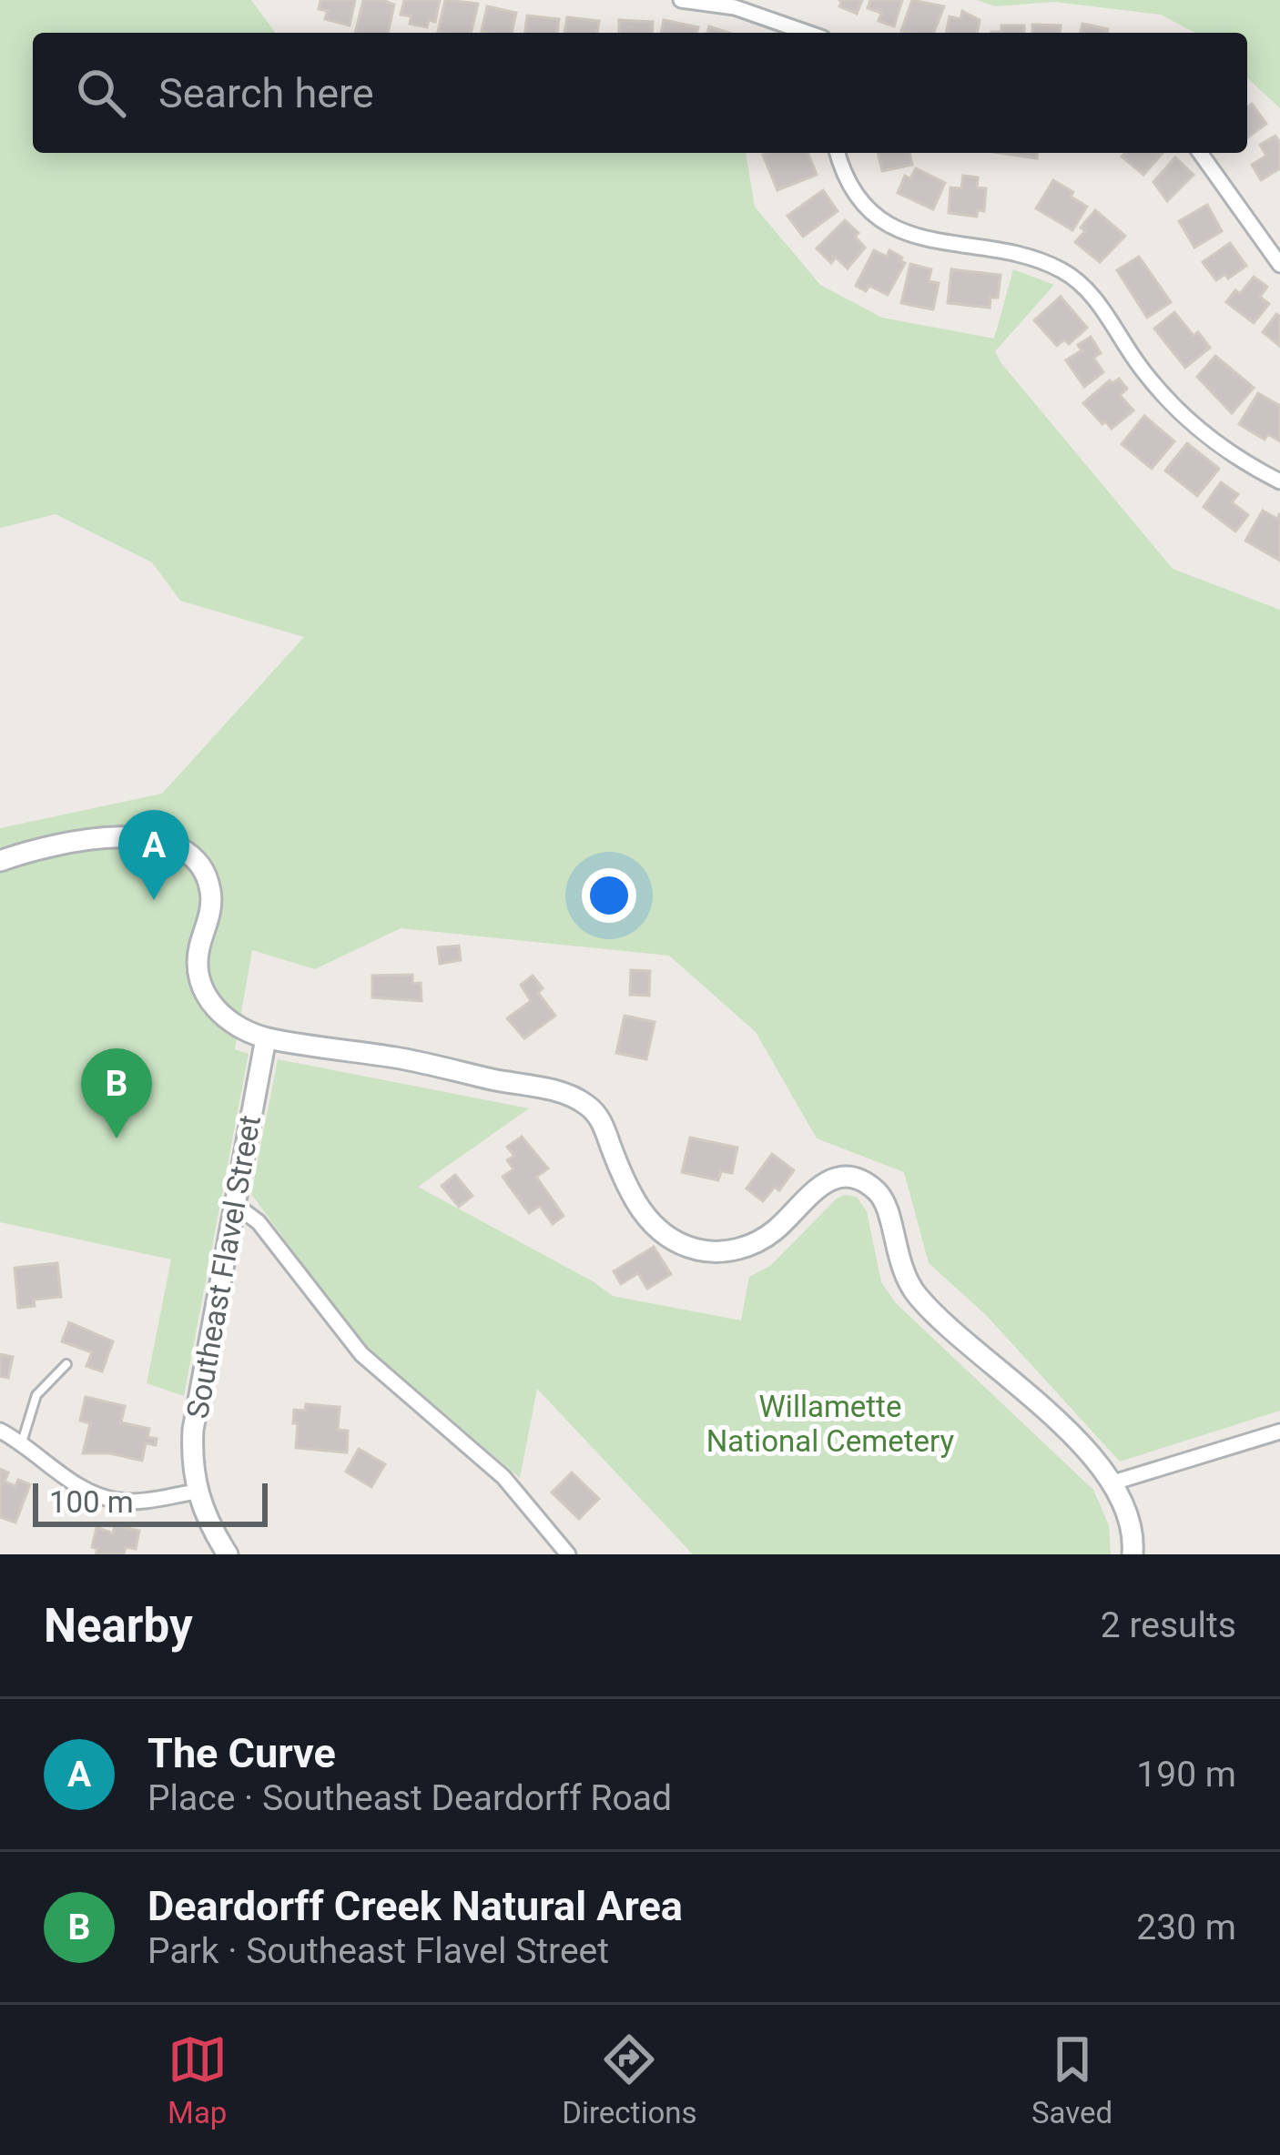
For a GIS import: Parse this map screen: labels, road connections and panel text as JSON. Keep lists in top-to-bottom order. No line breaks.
{"streets":{"street":["Southeast Flavel Street"]},"parks":["Willamette National Cemetery"],"scale_bar":"100 m","page":{"search":"Search here","pins":["A","B"],"scale":"100 m","heading":["Nearby","2 results"],"list":[{"mark":"A","name":"The Curve","note":"Place · Southeast Deardorff Road","value":"190 m"},{"mark":"B","name":"Deardorff Creek Natural Area","note":"Park · Southeast Flavel Street","value":"230 m"}],"nav":["Map","Directions","Saved"]}}
